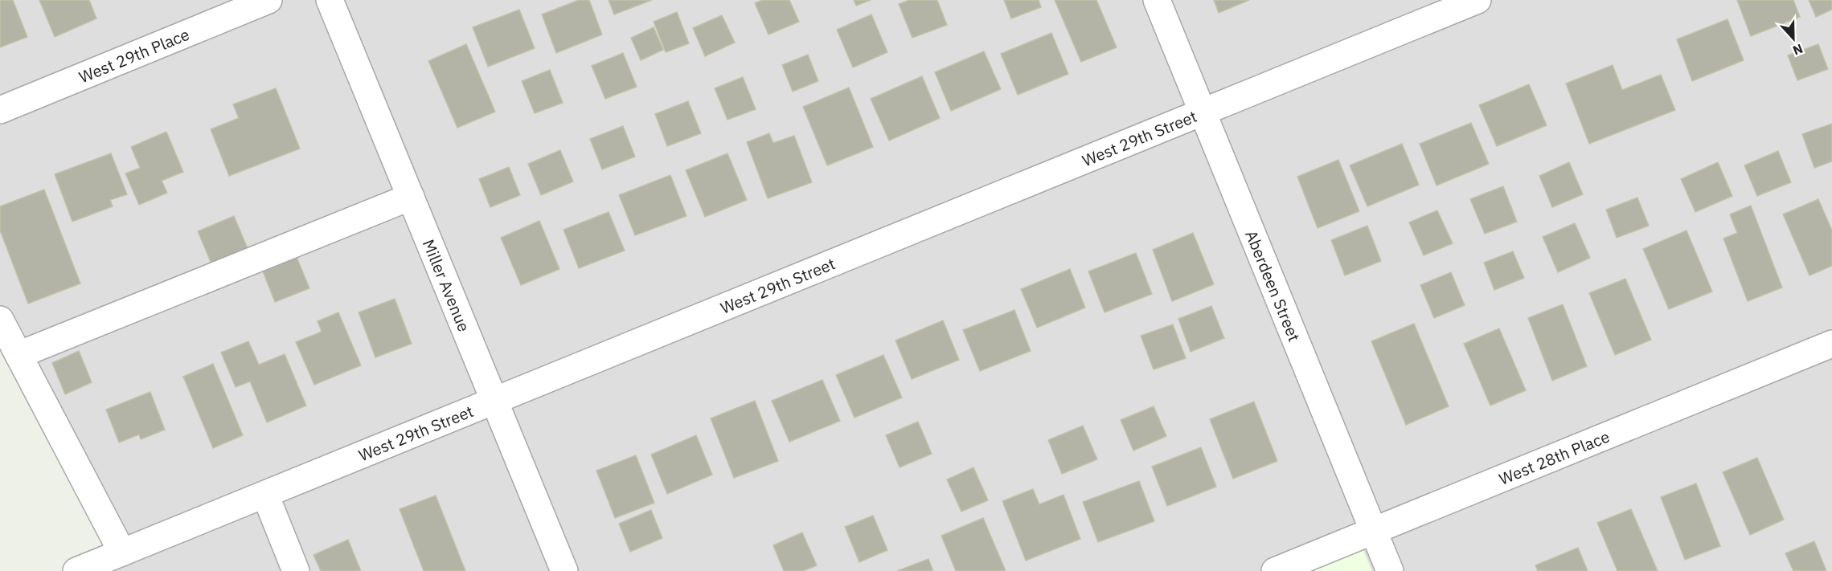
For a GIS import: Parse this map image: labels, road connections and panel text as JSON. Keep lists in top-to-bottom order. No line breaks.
{"streets":{"street":["West 29th Place","West 29th Street","Aberdeen Street","Miller Avenue","West 28th Place"]},"crossings":[["West 29th Street","Aberdeen Street"],["West 29th Street","Miller Avenue"],["Aberdeen Street","West 28th Place"]],"north":"bottom"}
